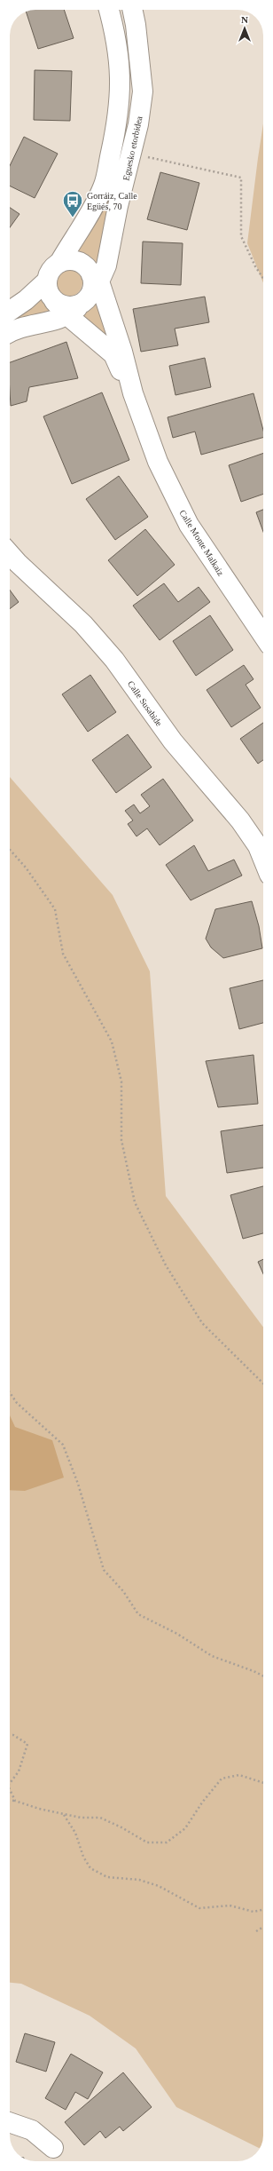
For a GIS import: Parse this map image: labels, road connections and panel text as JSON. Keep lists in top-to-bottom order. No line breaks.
{"streets":{"street":["Eguesko etorbidea","Calle Monte Malkaiz","Calle Susabide"]},"crossings":[["Eguesko etorbidea","Calle Monte Malkaiz"]],"places":{"bus stop":["Gorráiz, Calle Egüés, 70"]},"north":"top"}
